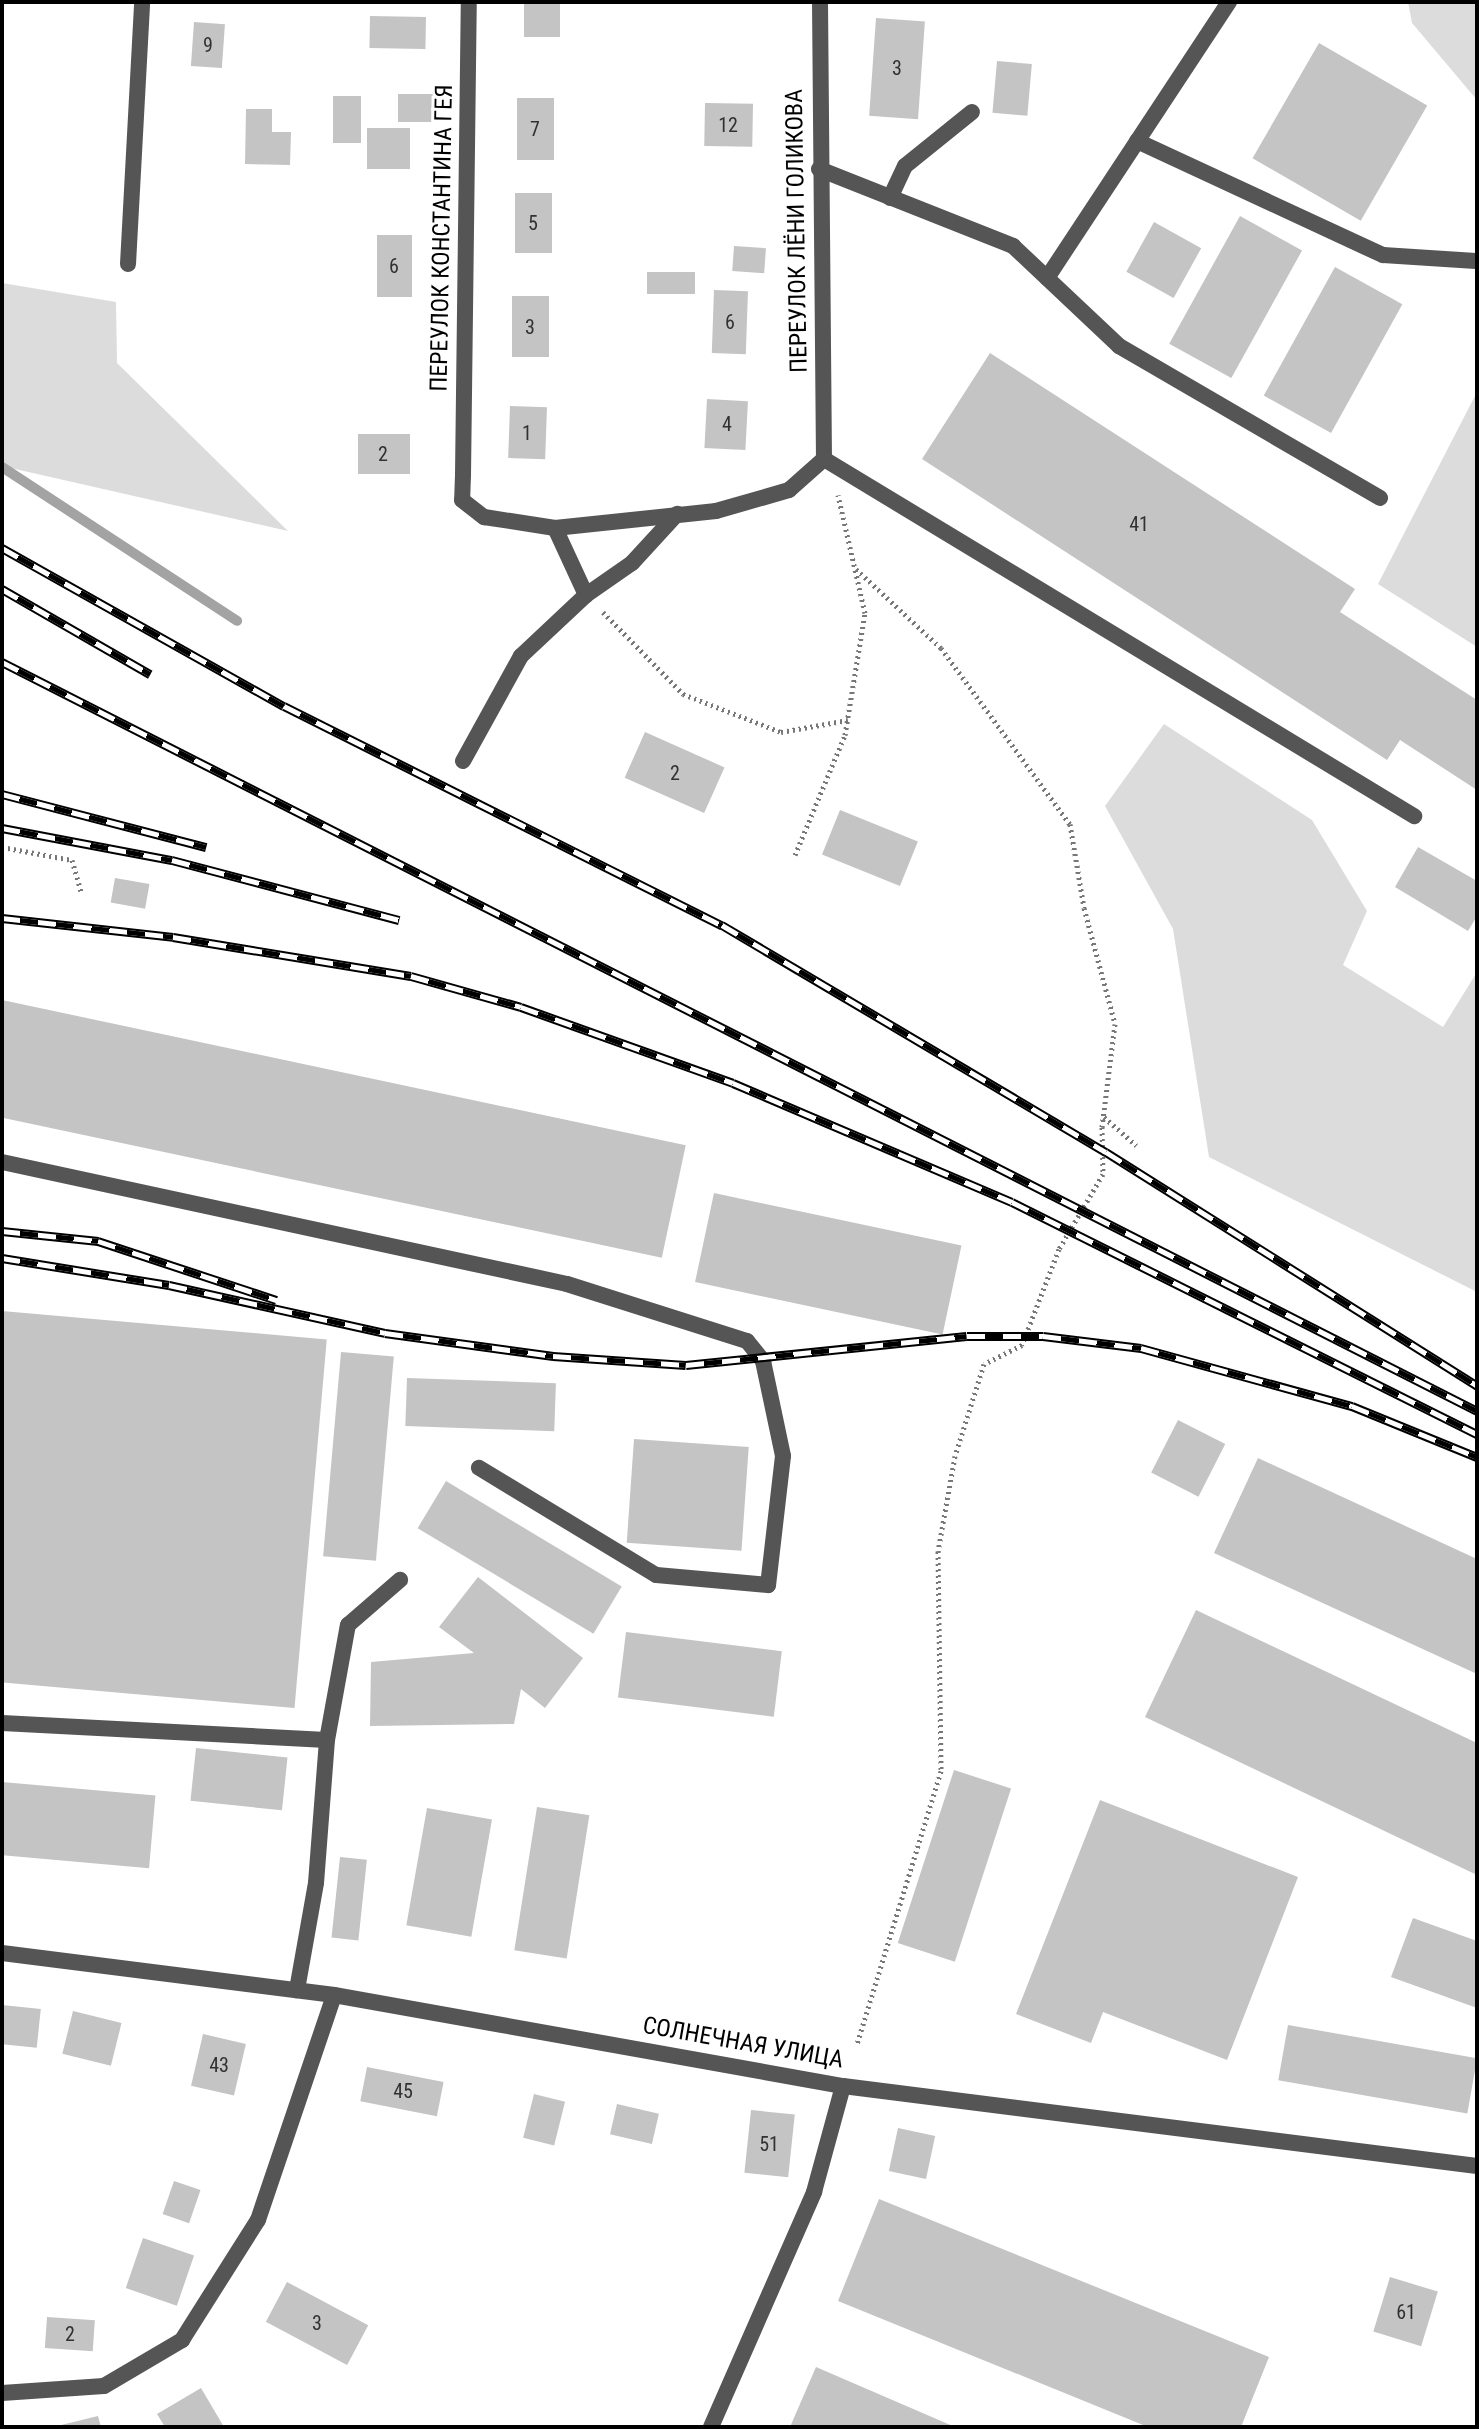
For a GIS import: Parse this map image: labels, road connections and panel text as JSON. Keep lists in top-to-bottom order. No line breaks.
{"streets":{"street":["ПЕРЕУЛОК ЛЁНИ ГОЛИКОВА","ПЕРЕУЛОК КОНСТАНТИНА ГЕЯ","СОЛНЕЧНАЯ УЛИЦА"]},"house_numbers":["9","3","12","7","5","6","6","3","4","1","2","41","2","43","45","51","61","3","2"]}
